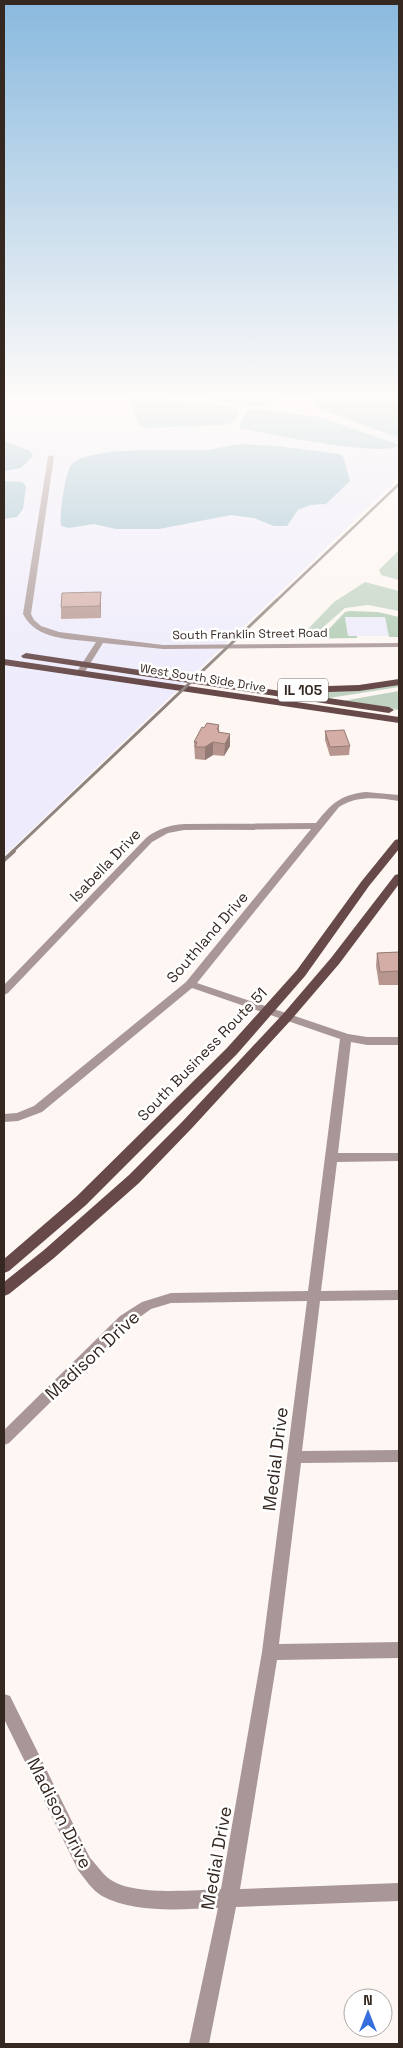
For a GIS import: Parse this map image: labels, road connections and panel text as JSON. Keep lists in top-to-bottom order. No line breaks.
{"streets":{"main road":["West South Side Drive","IL 105","South Business Route 51"],"street":["South Franklin Street Road","Isabella Drive","Southland Drive","Madison Drive","Medial Drive"]},"crossings":[["West South Side Drive","IL 105"],["Isabella Drive","Southland Drive"],["Madison Drive","Medial Drive"]],"north":"top"}
